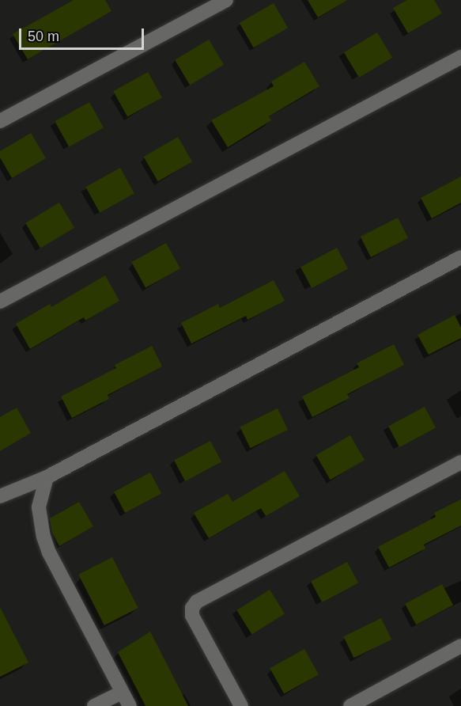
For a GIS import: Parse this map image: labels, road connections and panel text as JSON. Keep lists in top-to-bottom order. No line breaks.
{"scale_bar":"50 m"}
